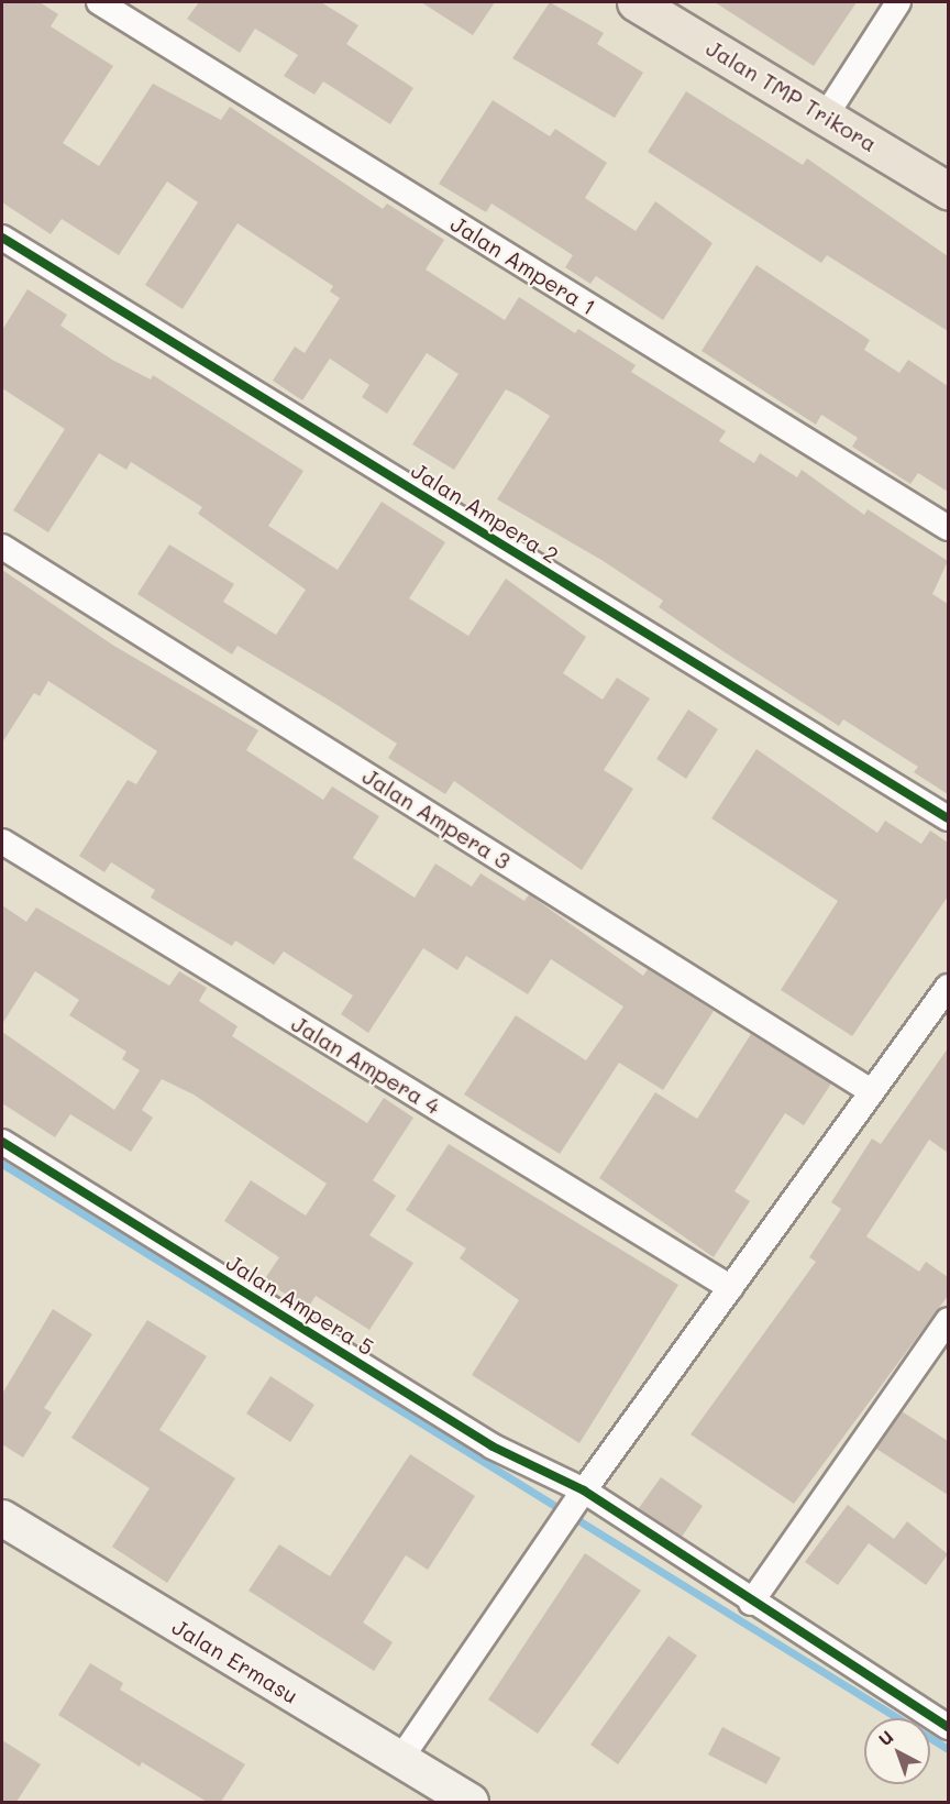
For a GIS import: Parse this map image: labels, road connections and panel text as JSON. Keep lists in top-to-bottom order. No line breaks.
{"streets":{"highway":["Jalan TMP Trikora"],"street":["Jalan Ampera 1","Jalan Ampera 2","Jalan Ampera 3","Jalan Ampera 4","Jalan Ampera 5","Jalan Ermasu"]},"north":"top left"}
